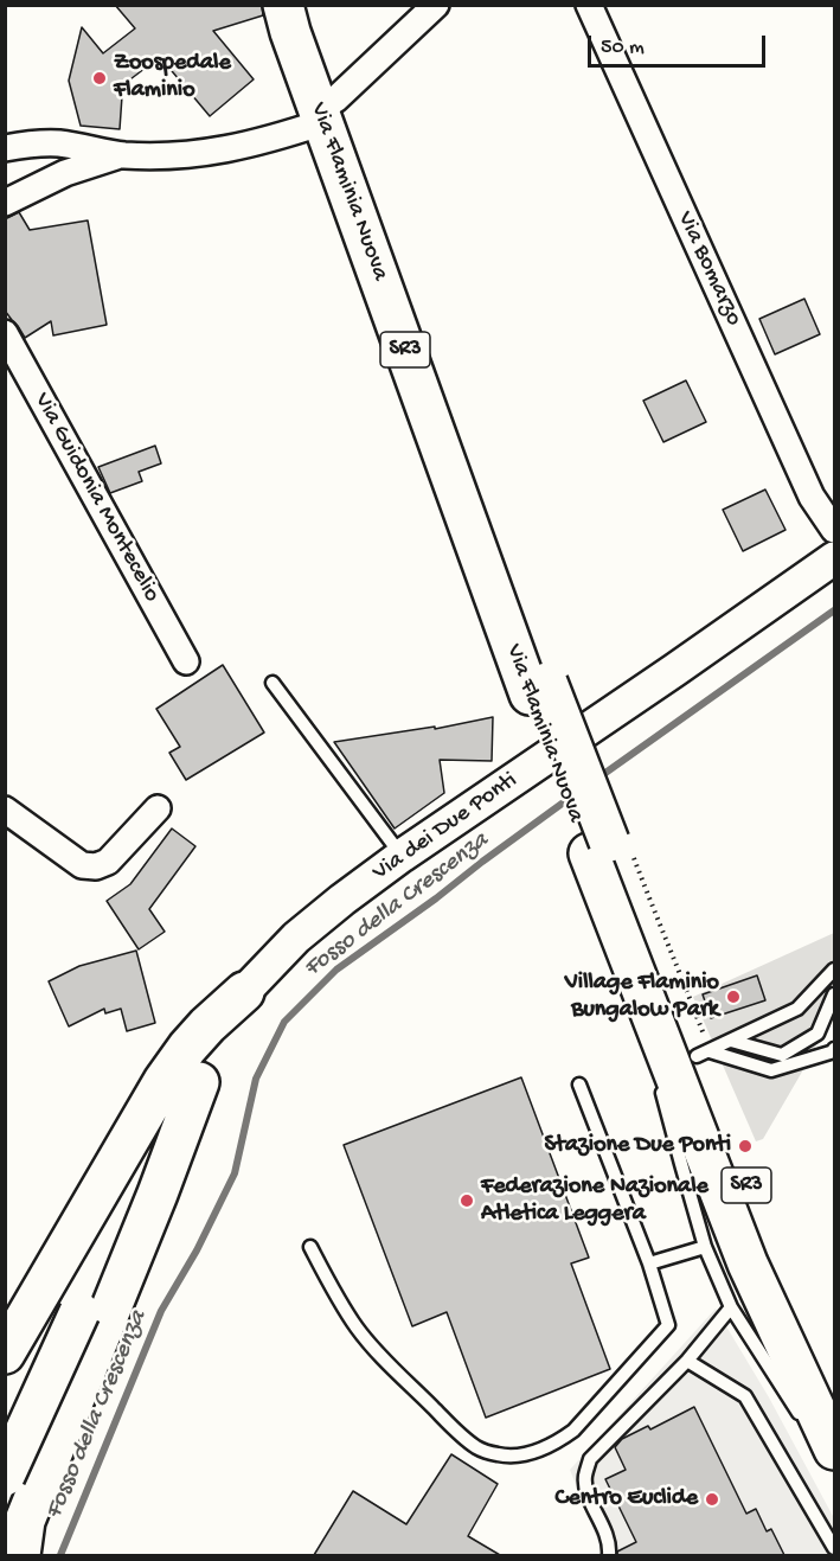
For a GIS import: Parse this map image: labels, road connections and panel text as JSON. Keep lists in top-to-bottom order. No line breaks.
{"streets":{"main road":["Via Flaminia Nuova","SR3"],"street":["Via Bomarzo","Via Guidonia Montecelio","Via dei Due Ponti"]},"water":["Fosso della Crescenza"],"places":["Zoospedale Flaminio","Village Flaminio Bungalow Park","Stazione Due Ponti","Federazione Nazionale Atletica Leggera","Centro Euclide"],"scale_bar":"50 m"}
